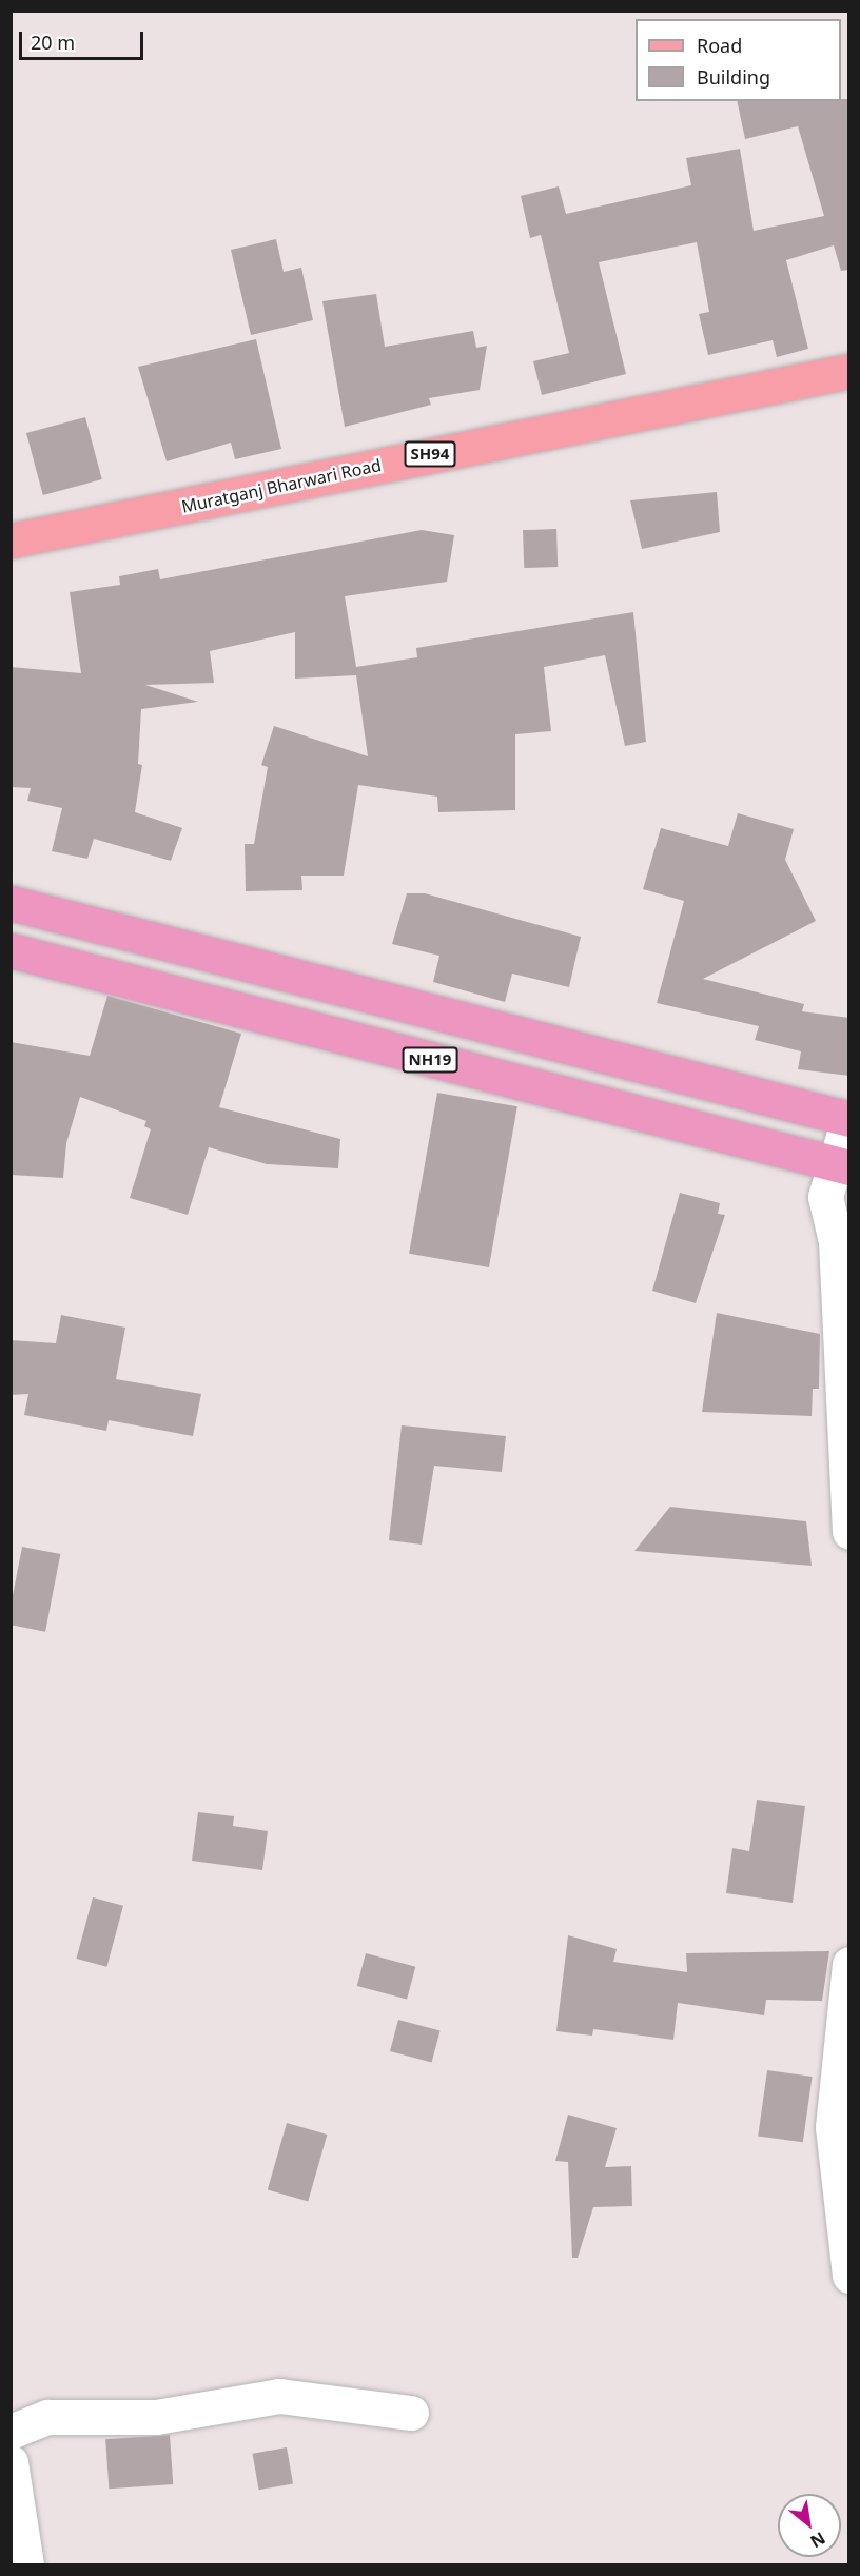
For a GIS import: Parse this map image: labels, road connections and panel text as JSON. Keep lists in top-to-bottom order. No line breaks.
{"streets":{"highway":["NH19"],"main road":["SH94","Muratganj Bharwari Road"]},"legend":["Road","Building"],"scale_bar":"20 m","north":"bottom right"}
